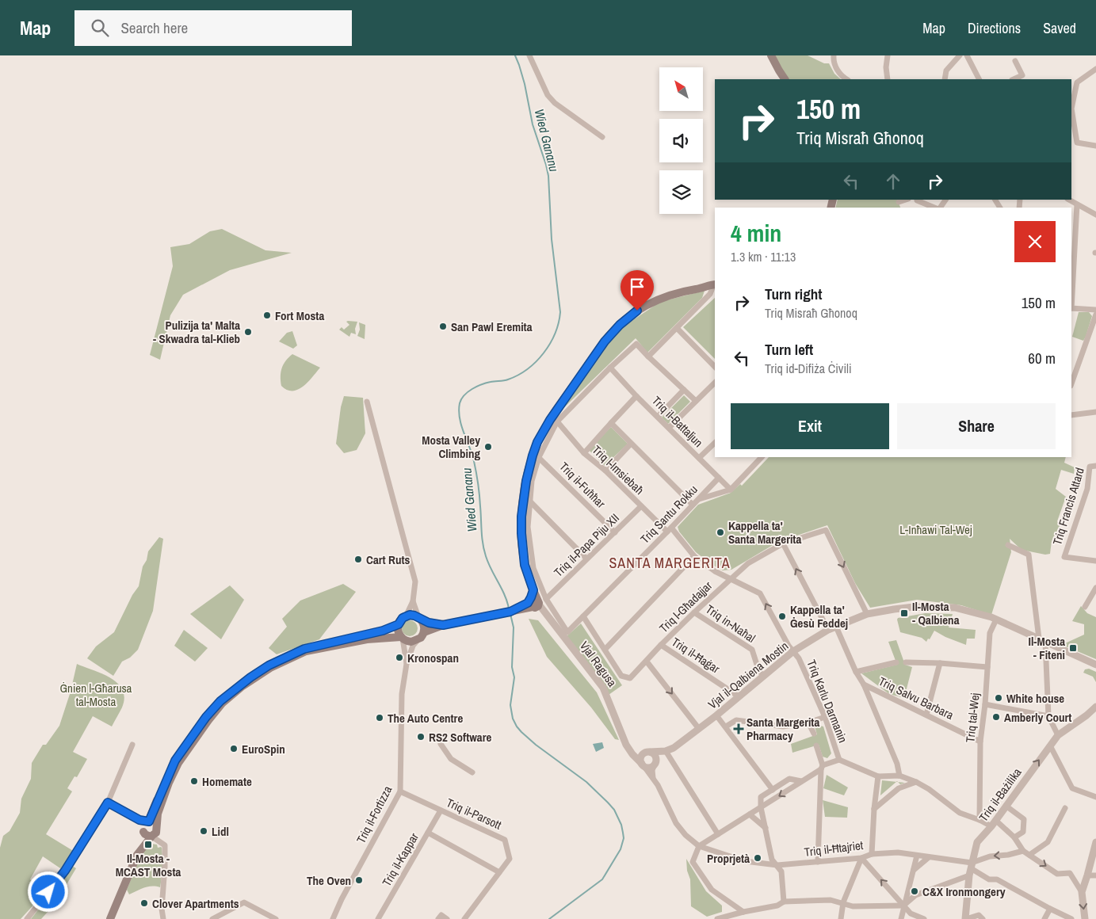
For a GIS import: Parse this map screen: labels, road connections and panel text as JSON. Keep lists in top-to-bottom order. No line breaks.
{"streets":{"main road":["Vjal Ragusa"],"street":["Triq il-Battaljun","Triq l-Imsiebaħ","Triq il-Fuħħar","Triq Francis Attard","Triq Santu Rokku","Triq il-Papa Piju XII","Triq l-Għadajjar","Triq in-Naħal","Triq il-Ħaġar","Vjal il-Qalbiena Mostin","Triq Salvu Barbara","Triq Karlu Darmanin","Triq tal-Wej","Triq il-Bażilika","Triq il-Parsott","Triq il-Fortizza","Triq il-Ħtajriet","Triq il-Kappar"]},"crossings":[["Triq il-Battaljun","Triq Santu Rokku"],["Triq l-Imsiebaħ","Triq Santu Rokku"],["Triq l-Imsiebaħ","Triq il-Papa Piju XII"],["Triq l-Imsiebaħ","Triq l-Għadajjar"],["Triq l-Imsiebaħ","Triq Karlu Darmanin"],["Triq il-Fuħħar","Triq il-Papa Piju XII"],["Triq il-Fuħħar","Vjal Ragusa"],["Triq Santu Rokku","Triq il-Papa Piju XII"],["Triq l-Għadajjar","Triq in-Naħal"],["Triq l-Għadajjar","Triq il-Ħaġar"],["Triq l-Għadajjar","Vjal il-Qalbiena Mostin"],["Triq l-Għadajjar","Triq Karlu Darmanin"],["Triq in-Naħal","Vjal il-Qalbiena Mostin"],["Triq il-Ħaġar","Vjal il-Qalbiena Mostin"],["Vjal Ragusa","Vjal il-Qalbiena Mostin"],["Vjal Ragusa","Triq il-Ħtajriet"],["Vjal il-Qalbiena Mostin","Triq Karlu Darmanin"],["Vjal il-Qalbiena Mostin","Triq tal-Wej"],["Triq Salvu Barbara","Triq tal-Wej"],["Triq il-Bażilika","Triq il-Ħtajriet"],["Triq il-Parsott","Triq il-Fortizza"],["Triq il-Parsott","Triq il-Kappar"]],"districts":["SANTA MARGERITA"],"water":["Wied Gananu"],"parks":["L-Inħawi Tal-Wej","Ġnien l-Għarusa tal-Mosta"],"places":{"other":["Fort Mosta","San Pawl Eremita","Pulizija ta' Malta - Skwadra tal-Klieb","Mosta Valley Climbing","Kappella ta' Santa Margerita","Cart Ruts","Kappella ta' Ġesù Feddej","Kronospan","White house","Amberly Court","The Auto Centre","RS2 Software","EuroSpin","Homemate","Lidl","Proprjetà","The Oven","C&X Ironmongery","Clover Apartments"],"transit":["Il-Mosta - Qalbiena","Il-Mosta - Fiteni","Il-Mosta - MCAST Mosta"],"health":["Santa Margerita Pharmacy"]},"north":"top left","page":{"header":"Map","search":"Search here","nav":["Map","Directions","Saved"],"turn":["150 m","Triq Misraħ Għonoq"],"heading":["4 min","1.3 km · 11:13"],"list":[{"name":"Turn right","note":"Triq Misraħ Għonoq","value":"150 m"},{"name":"Turn left","note":"Triq id-Difiża Ċivili","value":"60 m"}],"buttons":["Exit","Share"]}}
